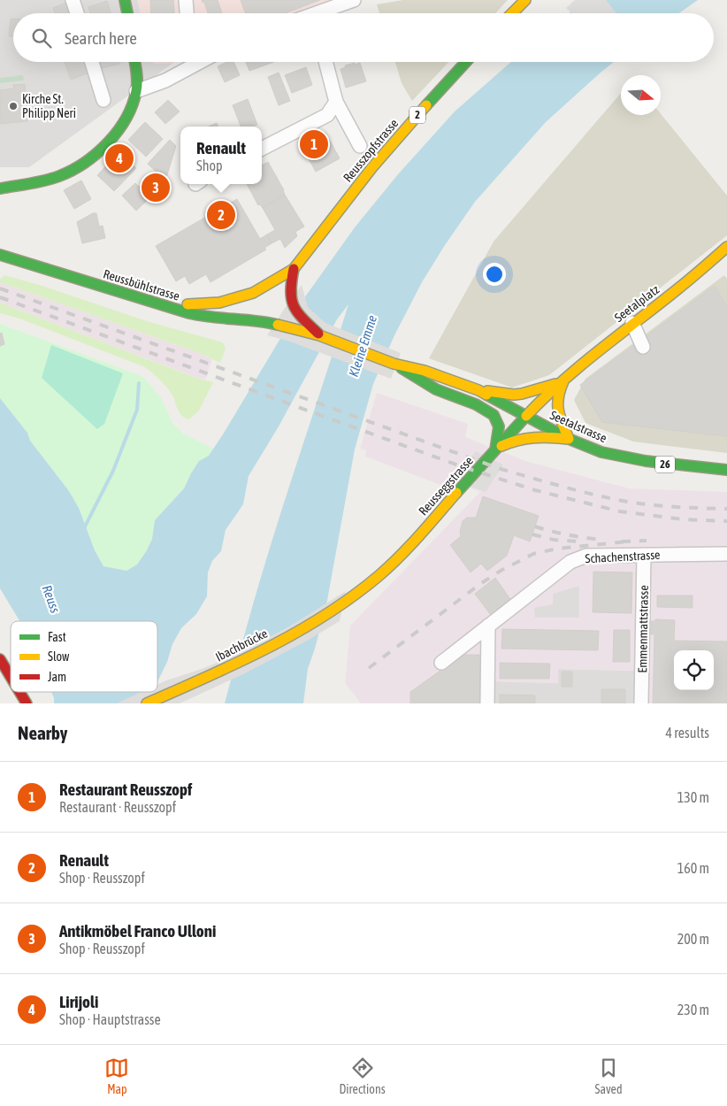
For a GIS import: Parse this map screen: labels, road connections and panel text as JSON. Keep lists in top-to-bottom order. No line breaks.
{"streets":{"main road":["2","Reusszopfstrasse","Reussbühlstrasse","Seetalplatz","Seetalstrasse","26","Reusseggstrasse","Ibachbrücke"],"street":["Schachenstrasse","Emmenmattstrasse"]},"crossings":[["2","Reusszopfstrasse"],["2","Reussbühlstrasse"],["Reusszopfstrasse","Reussbühlstrasse"],["Seetalplatz","Reusseggstrasse"],["Seetalstrasse","Reusseggstrasse"],["Reusseggstrasse","Ibachbrücke"],["Schachenstrasse","Emmenmattstrasse"]],"water":["Kleine Emme","Reuss"],"places":["Kirche St. Philipp Neri"],"legend":["Fast","Slow","Jam"],"north":"right","page":{"search":"Search here","popup":["Renault","Shop"],"pins":["1","4","3","2"],"heading":["Nearby","4 results"],"list":[{"mark":"1","name":"Restaurant Reusszopf","note":"Restaurant · Reusszopf","value":"130 m"},{"mark":"2","name":"Renault","note":"Shop · Reusszopf","value":"160 m"},{"mark":"3","name":"Antikmöbel Franco Ulloni","note":"Shop · Reusszopf","value":"200 m"},{"mark":"4","name":"Lirijoli","note":"Shop · Hauptstrasse","value":"230 m"}],"nav":["Map","Directions","Saved"]}}
